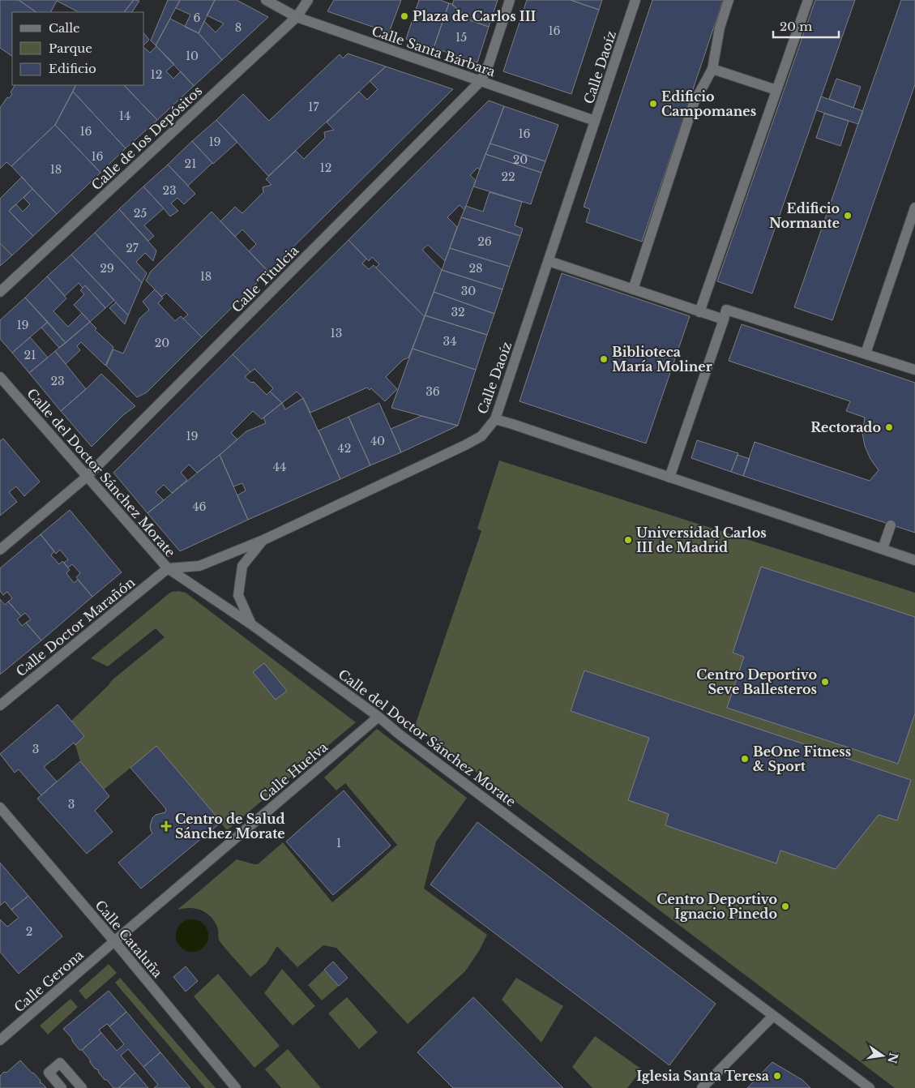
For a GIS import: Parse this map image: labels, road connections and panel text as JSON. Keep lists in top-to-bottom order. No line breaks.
{"streets":{"street":["Calle Santa Bárbara","Calle Daoíz","Calle de los Depósitos","Calle Titulcia","Calle del Doctor Sánchez Morate","Calle Doctor Marañón","Calle Huelva","Calle Cataluña","Calle Gerona"]},"crossings":[["Calle Santa Bárbara","Calle Daoíz"],["Calle Santa Bárbara","Calle de los Depósitos"],["Calle Santa Bárbara","Calle Titulcia"],["Calle Daoíz","Calle del Doctor Sánchez Morate"],["Calle Daoíz","Calle Doctor Marañón"],["Calle Titulcia","Calle del Doctor Sánchez Morate"],["Calle del Doctor Sánchez Morate","Calle Doctor Marañón"],["Calle del Doctor Sánchez Morate","Calle Huelva"],["Calle Huelva","Calle Cataluña"],["Calle Huelva","Calle Gerona"],["Calle Cataluña","Calle Gerona"]],"places":{"other":["Plaza de Carlos III","Edificio Campomanes","Edificio Normante","Biblioteca María Moliner","Rectorado","Universidad Carlos III de Madrid","Centro Deportivo Seve Ballesteros","BeOne Fitness & Sport","Centro Deportivo Ignacio Pinedo","Iglesia Santa Teresa"],"health":["Centro de Salud Sánchez Morate"]},"house_numbers":["6","8","16","15","10","12","17","14","16","16","19","16","20","21","12","18","22","23","25","26","27","29","28","18","30","32","19","13","34","20","21","23","36","19","40","42","44","46","3","3","1","2"],"legend":["Calle","Parque","Edificio"],"scale_bar":"20 m","north":"right"}
